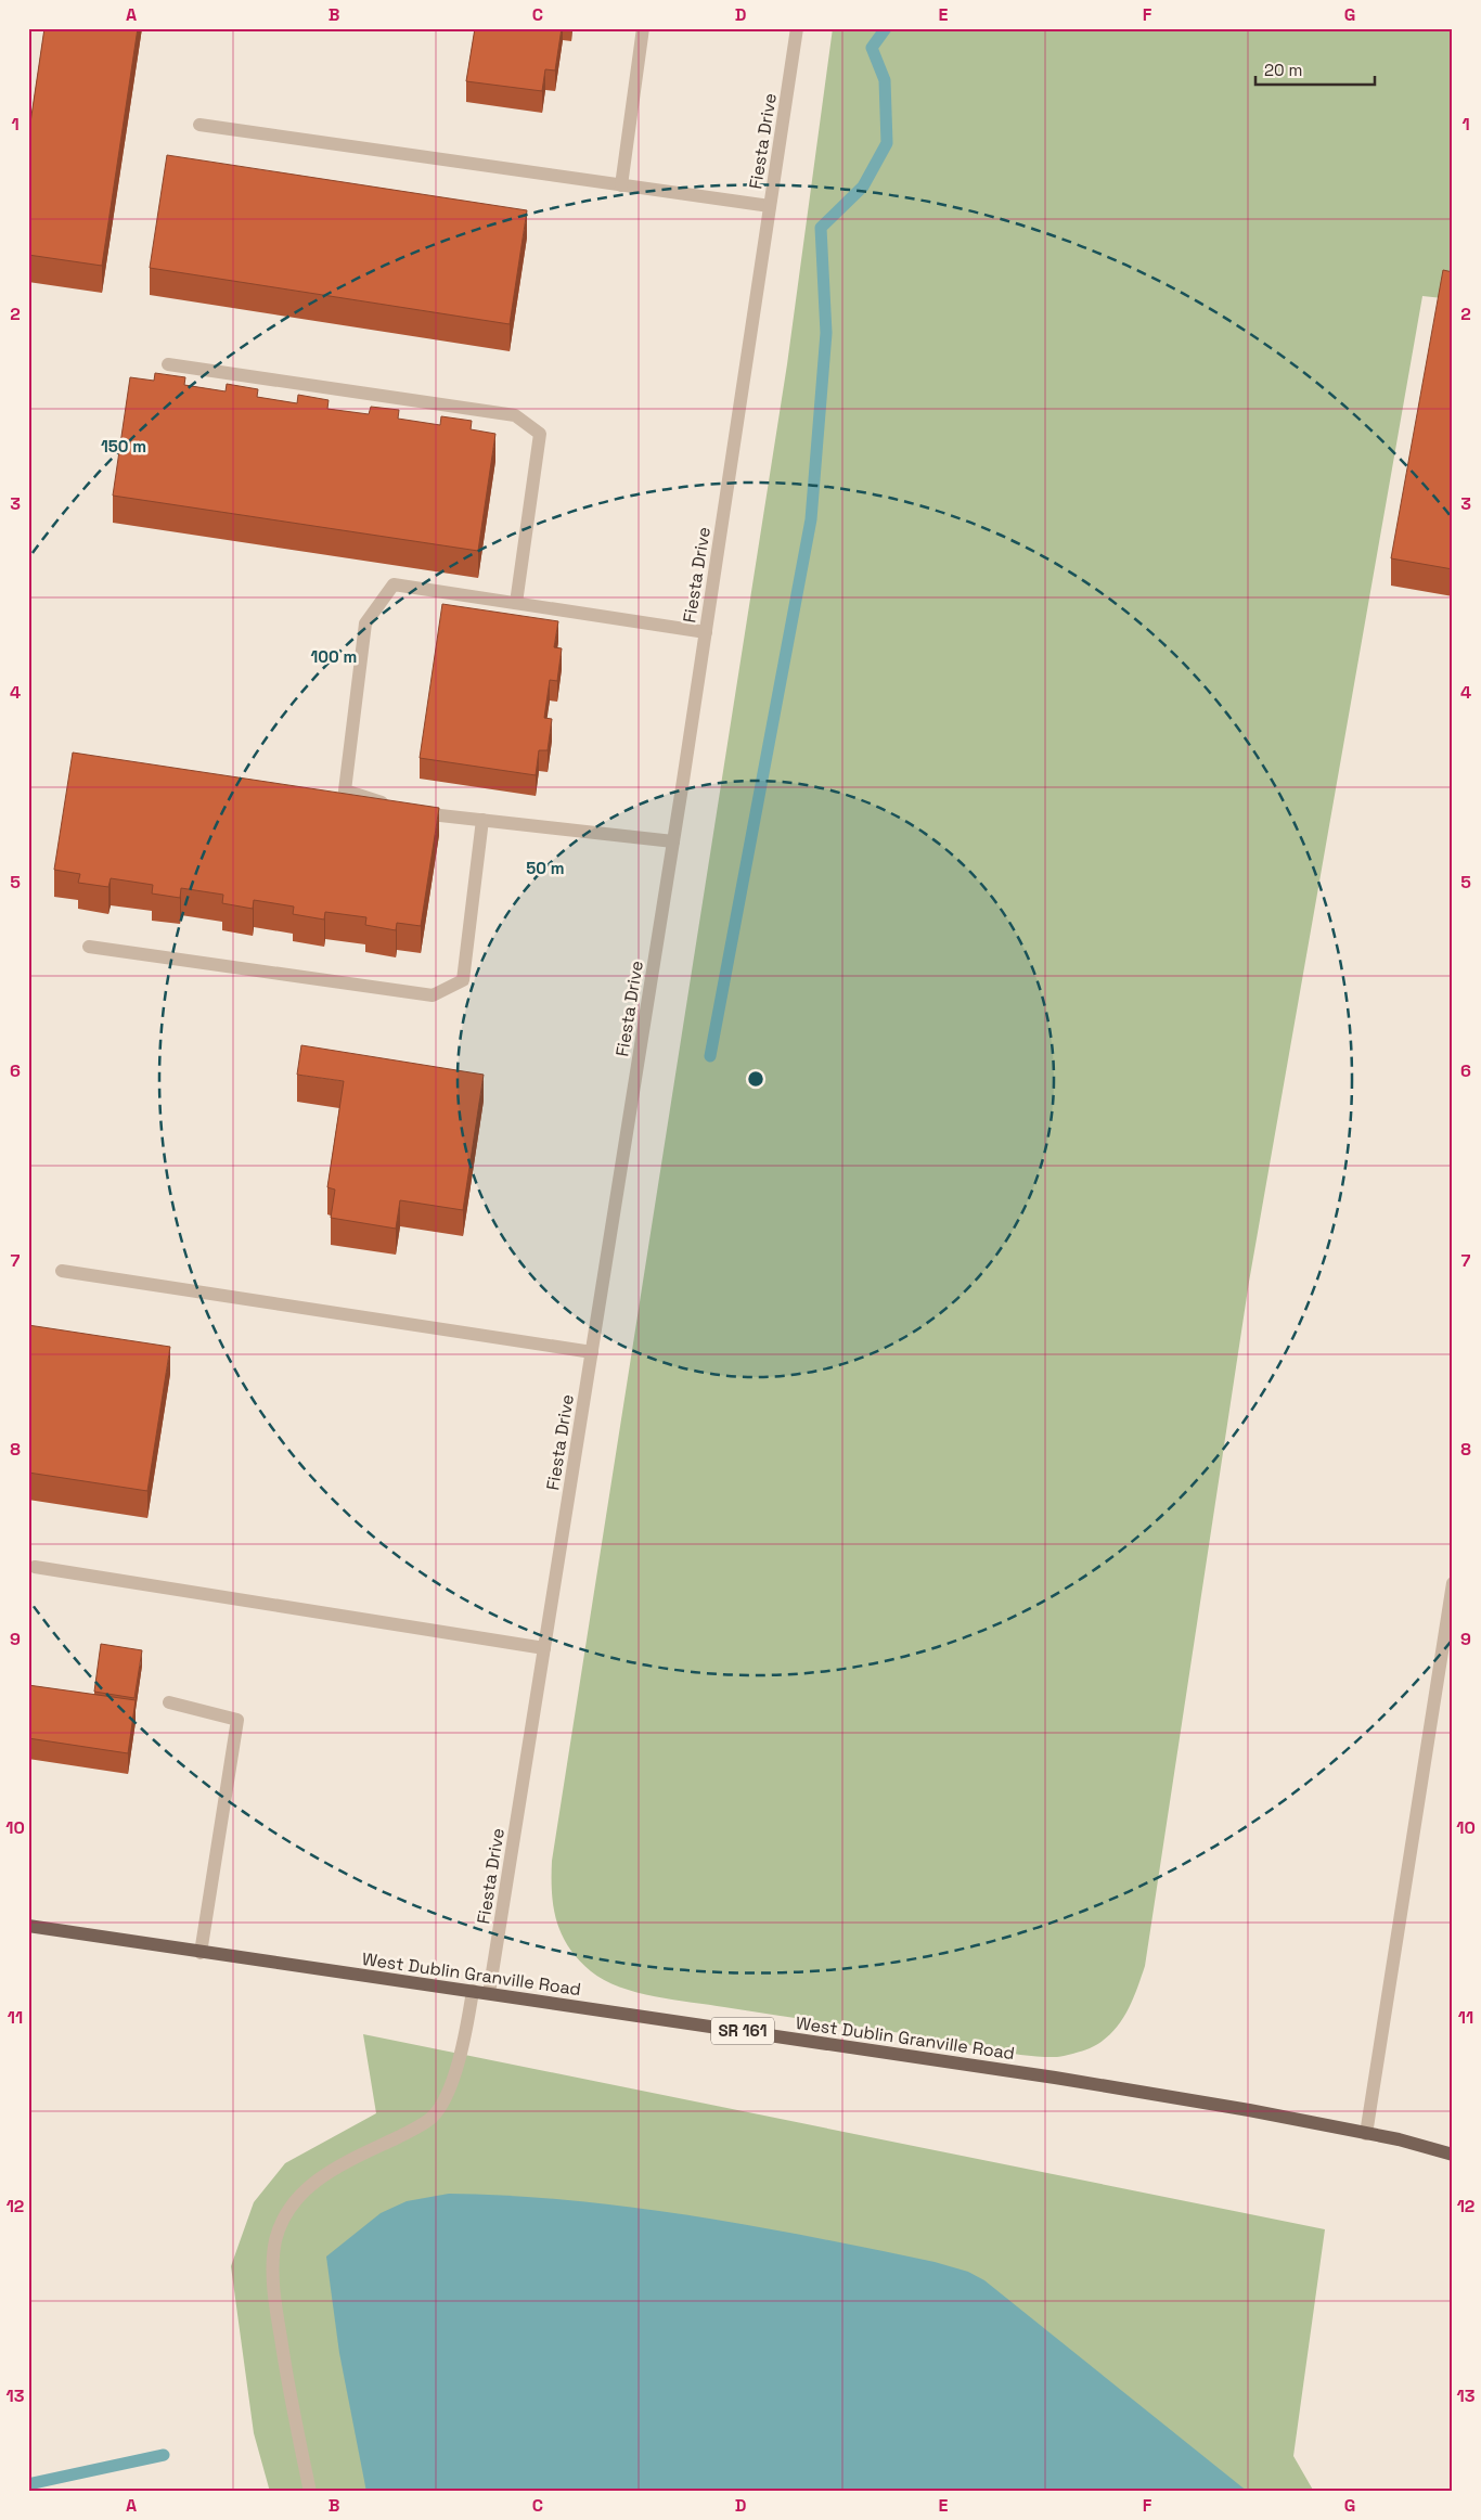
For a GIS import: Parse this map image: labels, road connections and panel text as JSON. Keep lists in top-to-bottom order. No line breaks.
{"streets":{"main road":["West Dublin Granville Road","SR 161"],"street":["Fiesta Drive"]},"crossings":[["Fiesta Drive","West Dublin Granville Road"]],"scale_bar":"20 m","grid":{"columns":["A","B","C","D","E","F","G"],"rows":["1","2","3","4","5","6","7","8","9","10","11","12","13"]},"rings":["150 m","100 m","50 m"]}
